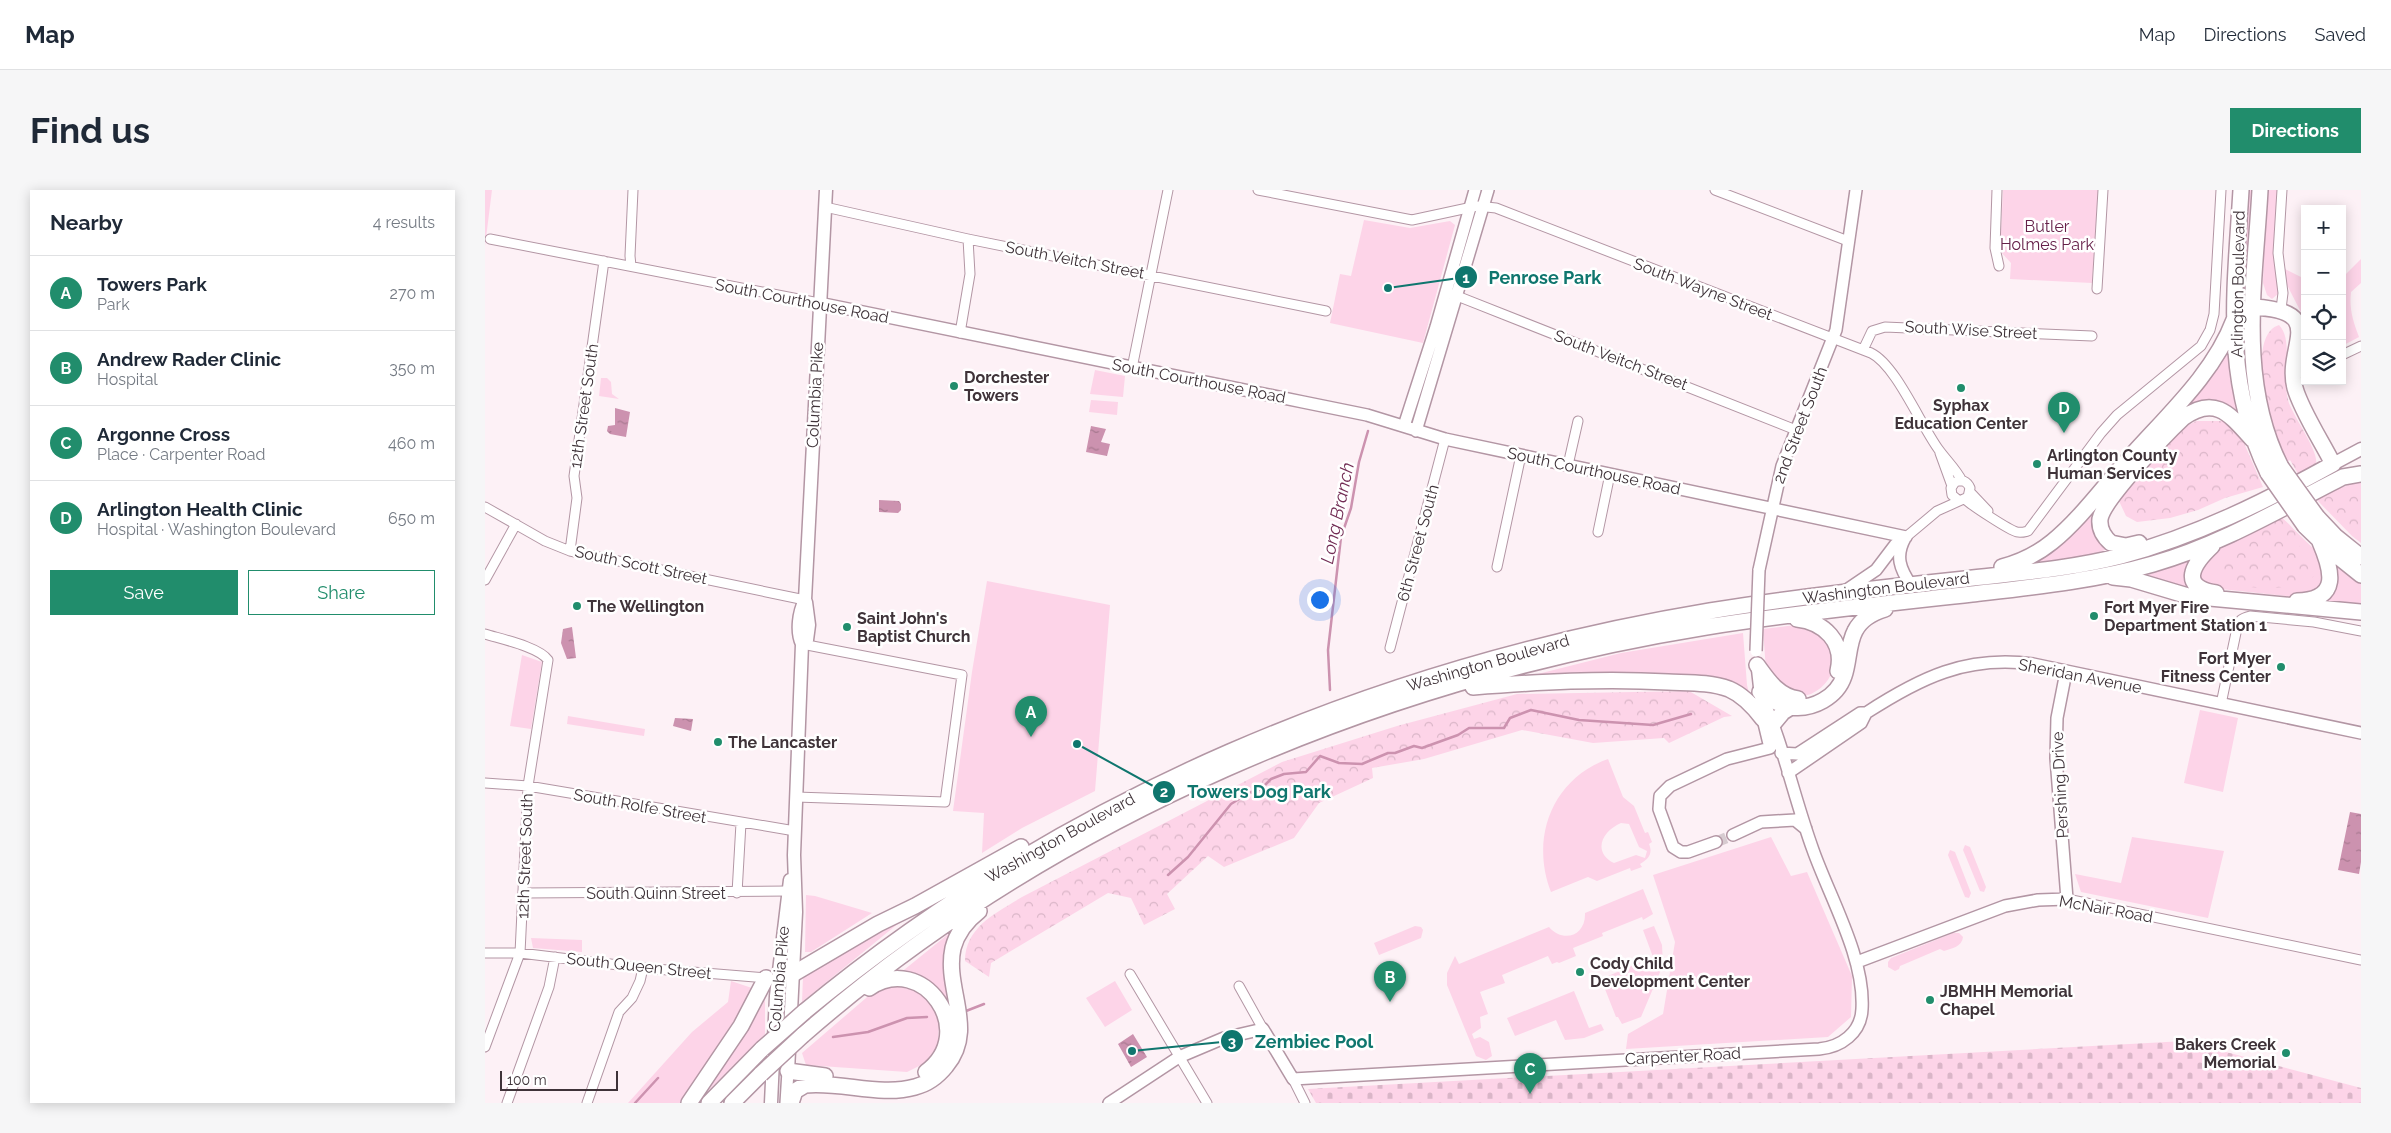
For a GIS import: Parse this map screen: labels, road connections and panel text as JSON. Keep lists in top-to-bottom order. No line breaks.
{"streets":{"highway":["Arlington Boulevard","Washington Boulevard"],"main road":["Columbia Pike","South Queen Street"],"street":["South Veitch Street","South Wayne Street","South Courthouse Road","South Wise Street","12th Street South","2nd Street South","6th Street South","South Scott Street","Sheridan Avenue","Pershing Drive","South Rolfe Street","South Quinn Street","McNair Road","Carpenter Road"]},"crossings":[["South Veitch Street","Columbia Pike"],["South Veitch Street","2nd Street South"],["South Wayne Street","South Wise Street"],["South Wayne Street","2nd Street South"],["South Courthouse Road","Columbia Pike"],["South Courthouse Road","12th Street South"],["South Courthouse Road","2nd Street South"],["South Courthouse Road","6th Street South"],["Columbia Pike","South Scott Street"],["Columbia Pike","South Rolfe Street"],["Columbia Pike","South Quinn Street"],["Columbia Pike","South Queen Street"],["12th Street South","South Scott Street"],["12th Street South","South Rolfe Street"],["12th Street South","South Quinn Street"],["12th Street South","South Queen Street"],["2nd Street South","Carpenter Road"],["Sheridan Avenue","Pershing Drive"],["Sheridan Avenue","Carpenter Road"],["Pershing Drive","McNair Road"],["McNair Road","Carpenter Road"]],"water":["Long Branch"],"parks":["Butler Holmes Park"],"places":["Penrose Park","Dorchester Towers","Syphax Education Center","Arlington County Human Services","The Wellington","Fort Myer Fire Department Station 1","Saint John's Baptist Church","Fort Myer Fitness Center","The Lancaster","Towers Dog Park","Cody Child Development Center","JBMHH Memorial Chapel","Zembiec Pool","Bakers Creek Memorial"],"scale_bar":"100 m","page":{"header":"Map","nav":["Map","Directions","Saved"],"buttons":["Directions",["Save","Share"]],"title":"Find us","heading":["Nearby","4 results"],"map_buttons":["+","−"],"list":[{"mark":"A","name":"Towers Park","note":"Park","value":"270 m"},{"mark":"B","name":"Andrew Rader Clinic","note":"Hospital","value":"350 m"},{"mark":"C","name":"Argonne Cross","note":"Place · Carpenter Road","value":"460 m"},{"mark":"D","name":"Arlington Health Clinic","note":"Hospital · Washington Boulevard","value":"650 m"}],"pins":["D","A","B","C"],"scale":"100 m"}}
